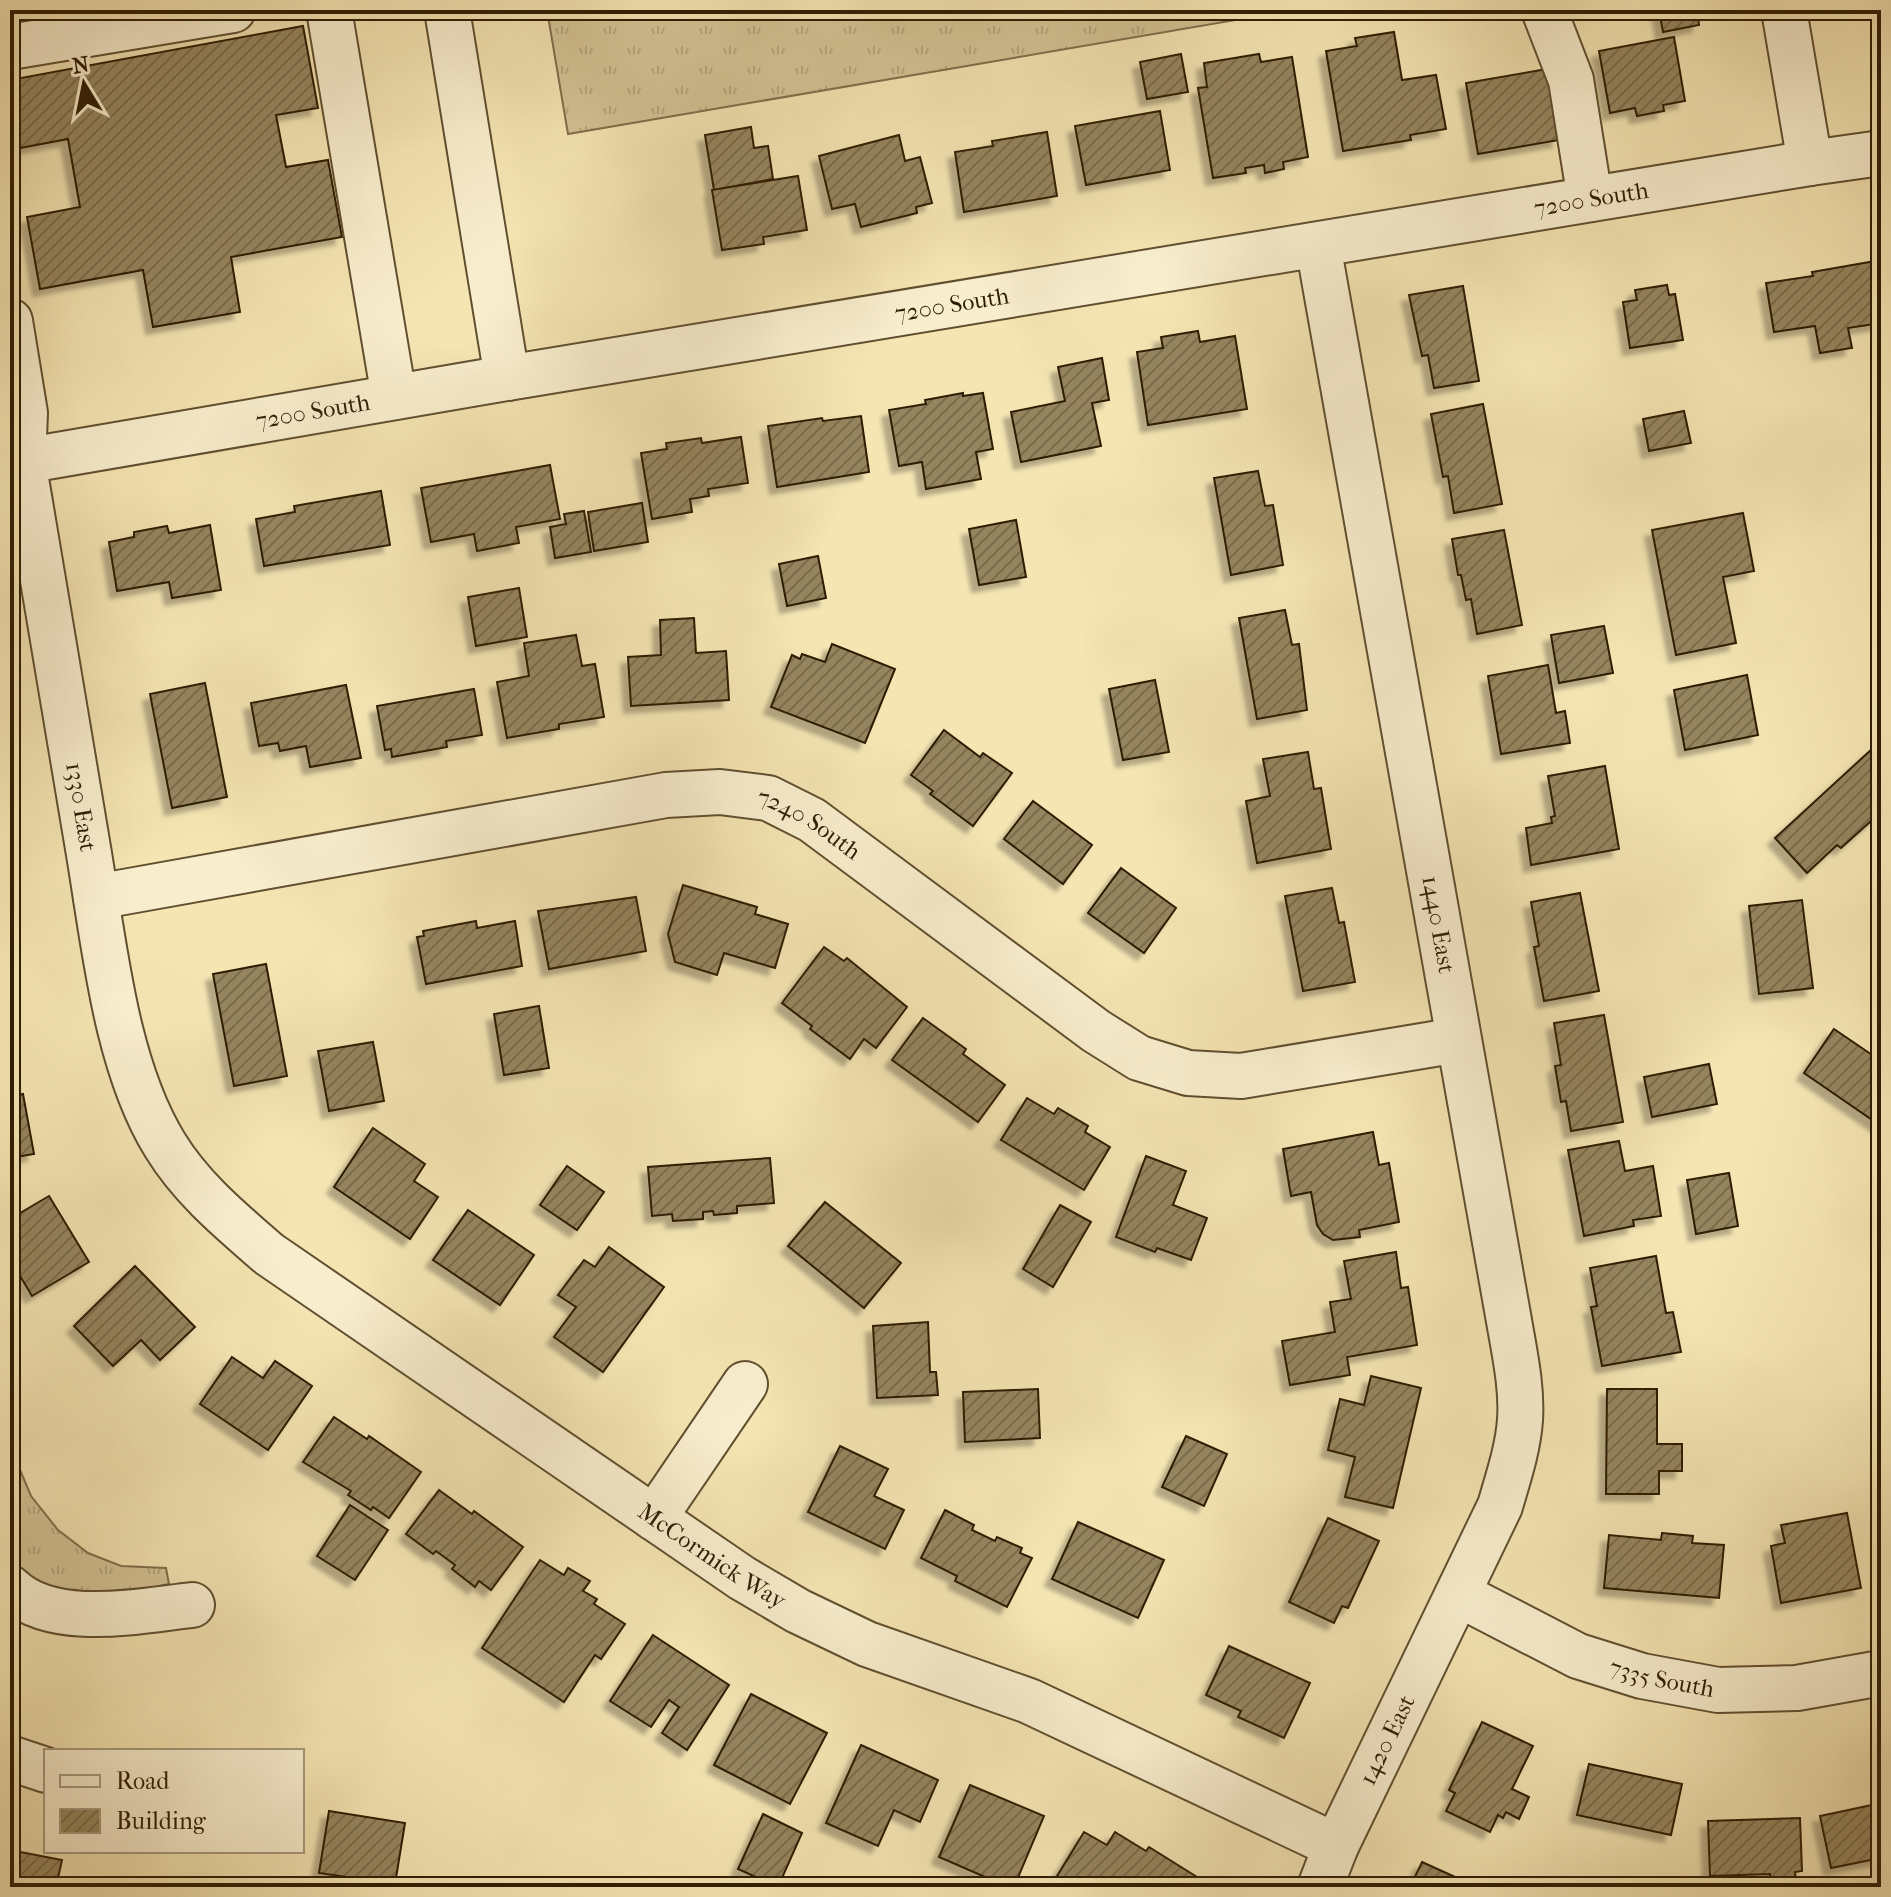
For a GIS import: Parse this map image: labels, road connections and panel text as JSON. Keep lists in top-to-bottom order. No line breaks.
{"streets":{"street":["7200 South","1330 East","7240 South","1440 East","McCormick Way","7335 South","1420 East"]},"crossings":[["7200 South","1330 East"],["7200 South","1440 East"],["1330 East","7240 South"],["1330 East","McCormick Way"],["7240 South","1440 East"],["1440 East","7335 South"],["1440 East","1420 East"],["McCormick Way","1420 East"],["7335 South","1420 East"]],"legend":["Road","Building"],"north":"top"}
